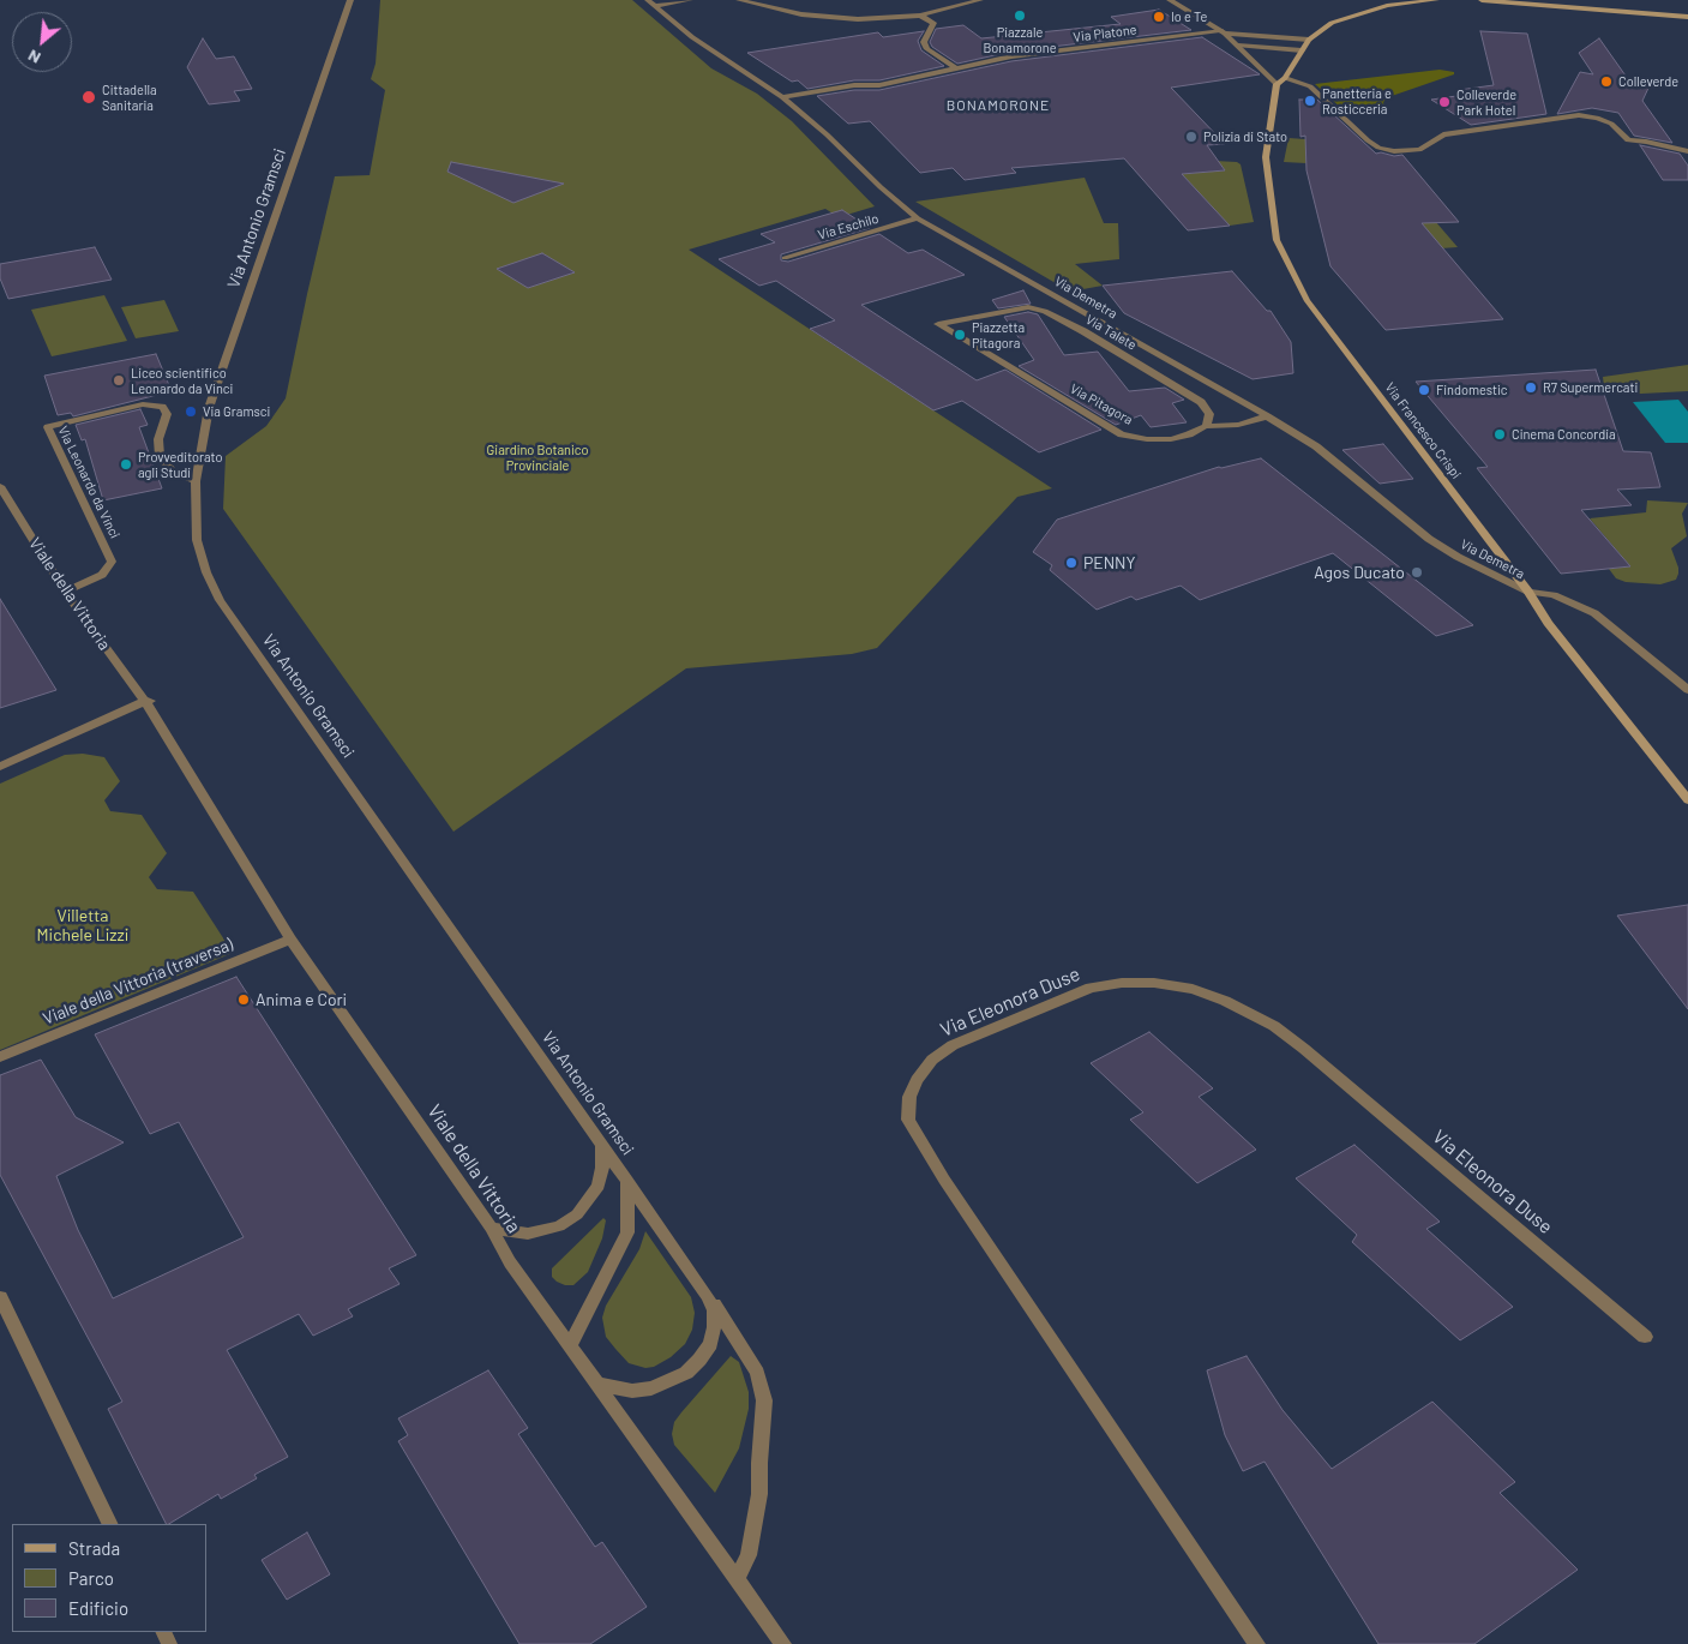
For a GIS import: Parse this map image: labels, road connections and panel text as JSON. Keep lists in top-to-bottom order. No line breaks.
{"streets":{"main road":["Via Francesco Crispi"],"street":["Via Platone","Via Antonio Gramsci","Via Eschilo","Via Demetra","Via Talete","Via Pitagora","Via Leonardo da Vinci","Viale della Vittoria","Viale della Vittoria (traversa)","Via Eleonora Duse"]},"crossings":[["Via Platone","Via Demetra"],["Via Platone","Via Francesco Crispi"],["Via Antonio Gramsci","Via Leonardo da Vinci"],["Via Antonio Gramsci","Viale della Vittoria"],["Via Eschilo","Via Demetra"],["Via Demetra","Via Pitagora"],["Via Demetra","Via Francesco Crispi"],["Via Talete","Via Pitagora"],["Via Leonardo da Vinci","Viale della Vittoria"],["Viale della Vittoria","Viale della Vittoria (traversa)"]],"districts":["BONAMORONE"],"parks":["Giardino Botanico Provinciale","Villetta Michele Lizzi"],"places":["Piazzale Bonamorone","Io e Te","Colleverde","Cittadella Sanitaria","Panetteria e Rosticceria","Colleverde Park Hotel","Polizia di Stato","Piazzetta Pitagora","Liceo scientifico Leonardo da Vinci","R7 Supermercati","Findomestic","Via Gramsci","Cinema Concordia","Provveditorato agli Studi","PENNY","Agos Ducato","Anima e Cori"],"legend":["Strada","Parco","Edificio"],"north":"bottom left"}
